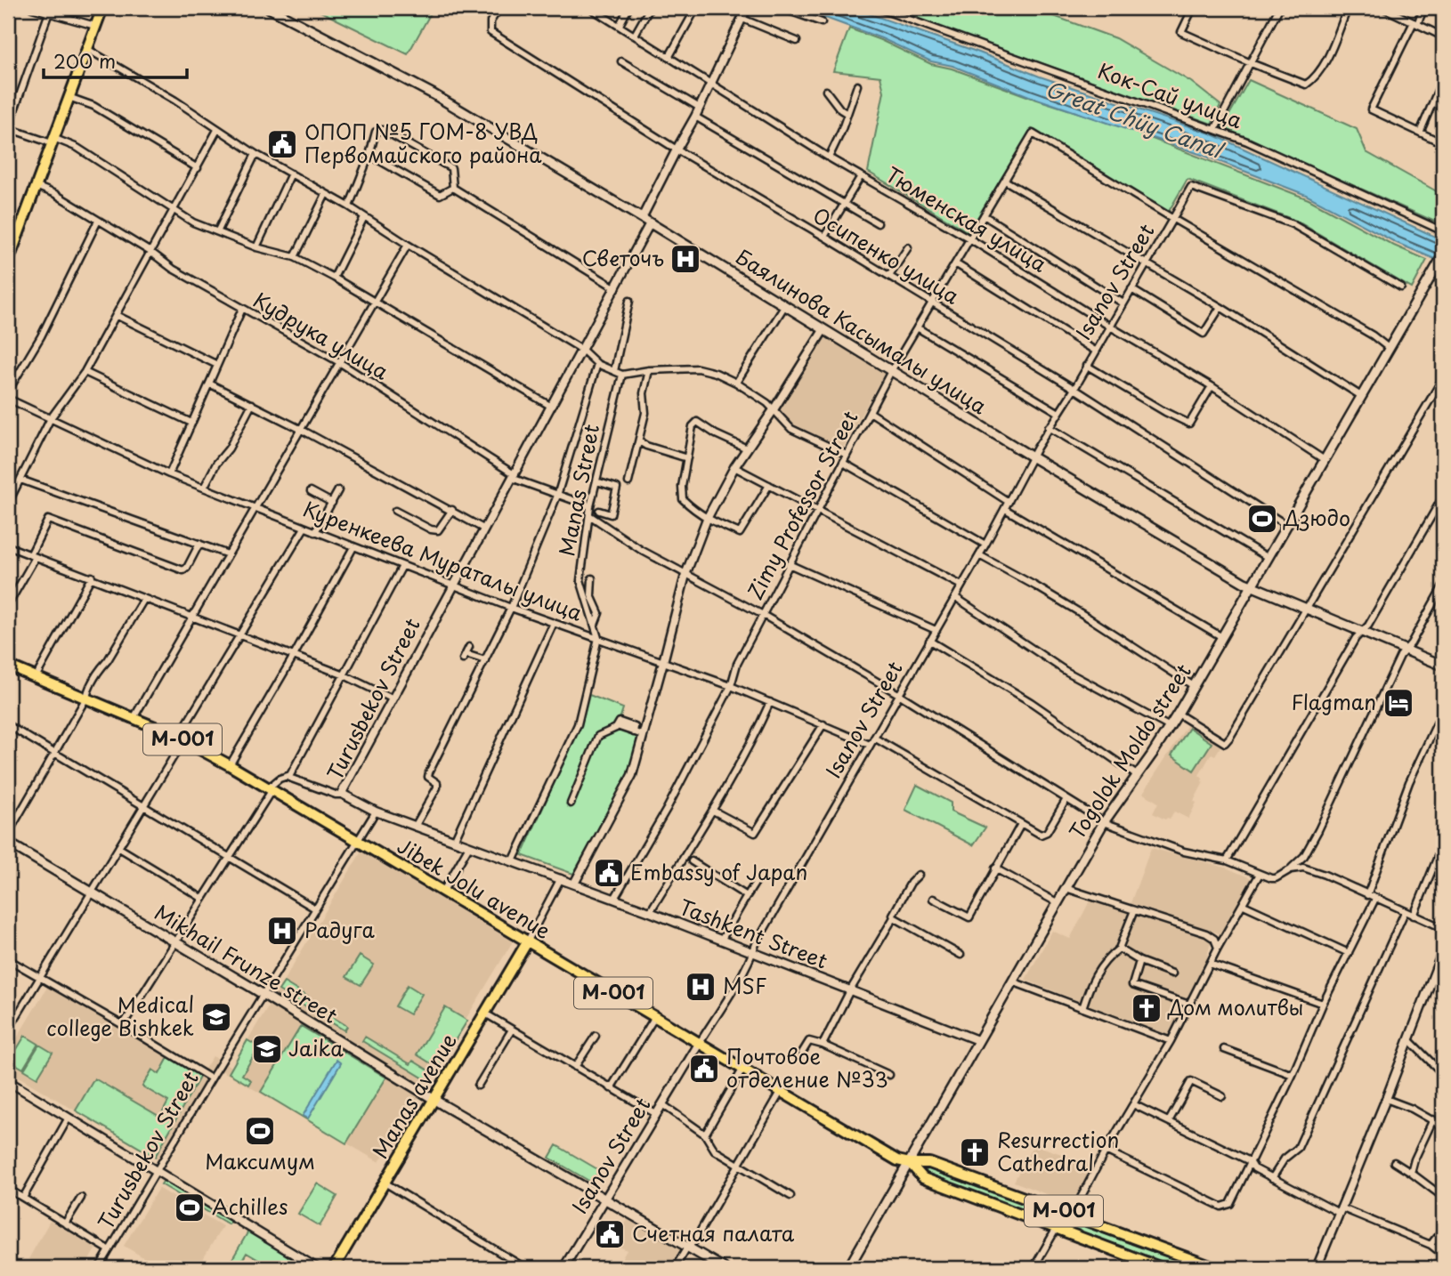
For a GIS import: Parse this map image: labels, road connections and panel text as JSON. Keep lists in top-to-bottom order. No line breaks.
{"streets":{"main road":["Баялинова Касымалы улица","М-001","Togolok Moldo street","Jibek Jolu avenue","Mikhail Frunze street","Manas avenue"],"street":["Кок-Сай улица","Тюменская улица","Осипенко улица","Isanov Street","Кудрука улица","Manas Street","Zimy Professor Street","Куренкеева Мураталы улица","Turusbekov Street","Tashkent Street"]},"crossings":[["Тюменская улица","Isanov Street"],["Тюменская улица","Zimy Professor Street"],["Тюменская улица","Togolok Moldo street"],["Осипенко улица","Isanov Street"],["Осипенко улица","Zimy Professor Street"],["Осипенко улица","Togolok Moldo street"],["Isanov Street","Баялинова Касымалы улица"],["Isanov Street","Zimy Professor Street"],["Isanov Street","Куренкеева Мураталы улица"],["Isanov Street","Jibek Jolu avenue"],["Isanov Street","Tashkent Street"],["Isanov Street","Mikhail Frunze street"],["Баялинова Касымалы улица","Zimy Professor Street"],["Баялинова Касымалы улица","Togolok Moldo street"],["Кудрука улица","Manas Street"],["Кудрука улица","Turusbekov Street"],["Manas Street","Куренкеева Мураталы улица"],["Manas Street","Tashkent Street"],["Zimy Professor Street","Куренкеева Мураталы улица"],["Zimy Professor Street","Tashkent Street"],["Куренкеева Мураталы улица","Turusbekov Street"],["Turusbekov Street","Jibek Jolu avenue"],["Turusbekov Street","Tashkent Street"],["Turusbekov Street","Mikhail Frunze street"],["Togolok Moldo street","Jibek Jolu avenue"],["Togolok Moldo street","Tashkent Street"],["Jibek Jolu avenue","Manas avenue"],["Mikhail Frunze street","Manas avenue"]],"water":["Great Chüy Canal"],"places":{"public building":["ОПОП №5 ГОМ-8 УВД Первомайского района","Embassy of Japan","Почтовое отделение №33","Счетная палата"],"hospital":["Светочъ","Радуга","MSF"],"sports":["Дзюдо","Максимум","Achilles"],"hotel":["Flagman"],"church":["Дом молитвы","Resurrection Cathedral"],"school or university":["Medical college Bishkek","Jaika"]},"scale_bar":"200 m"}
